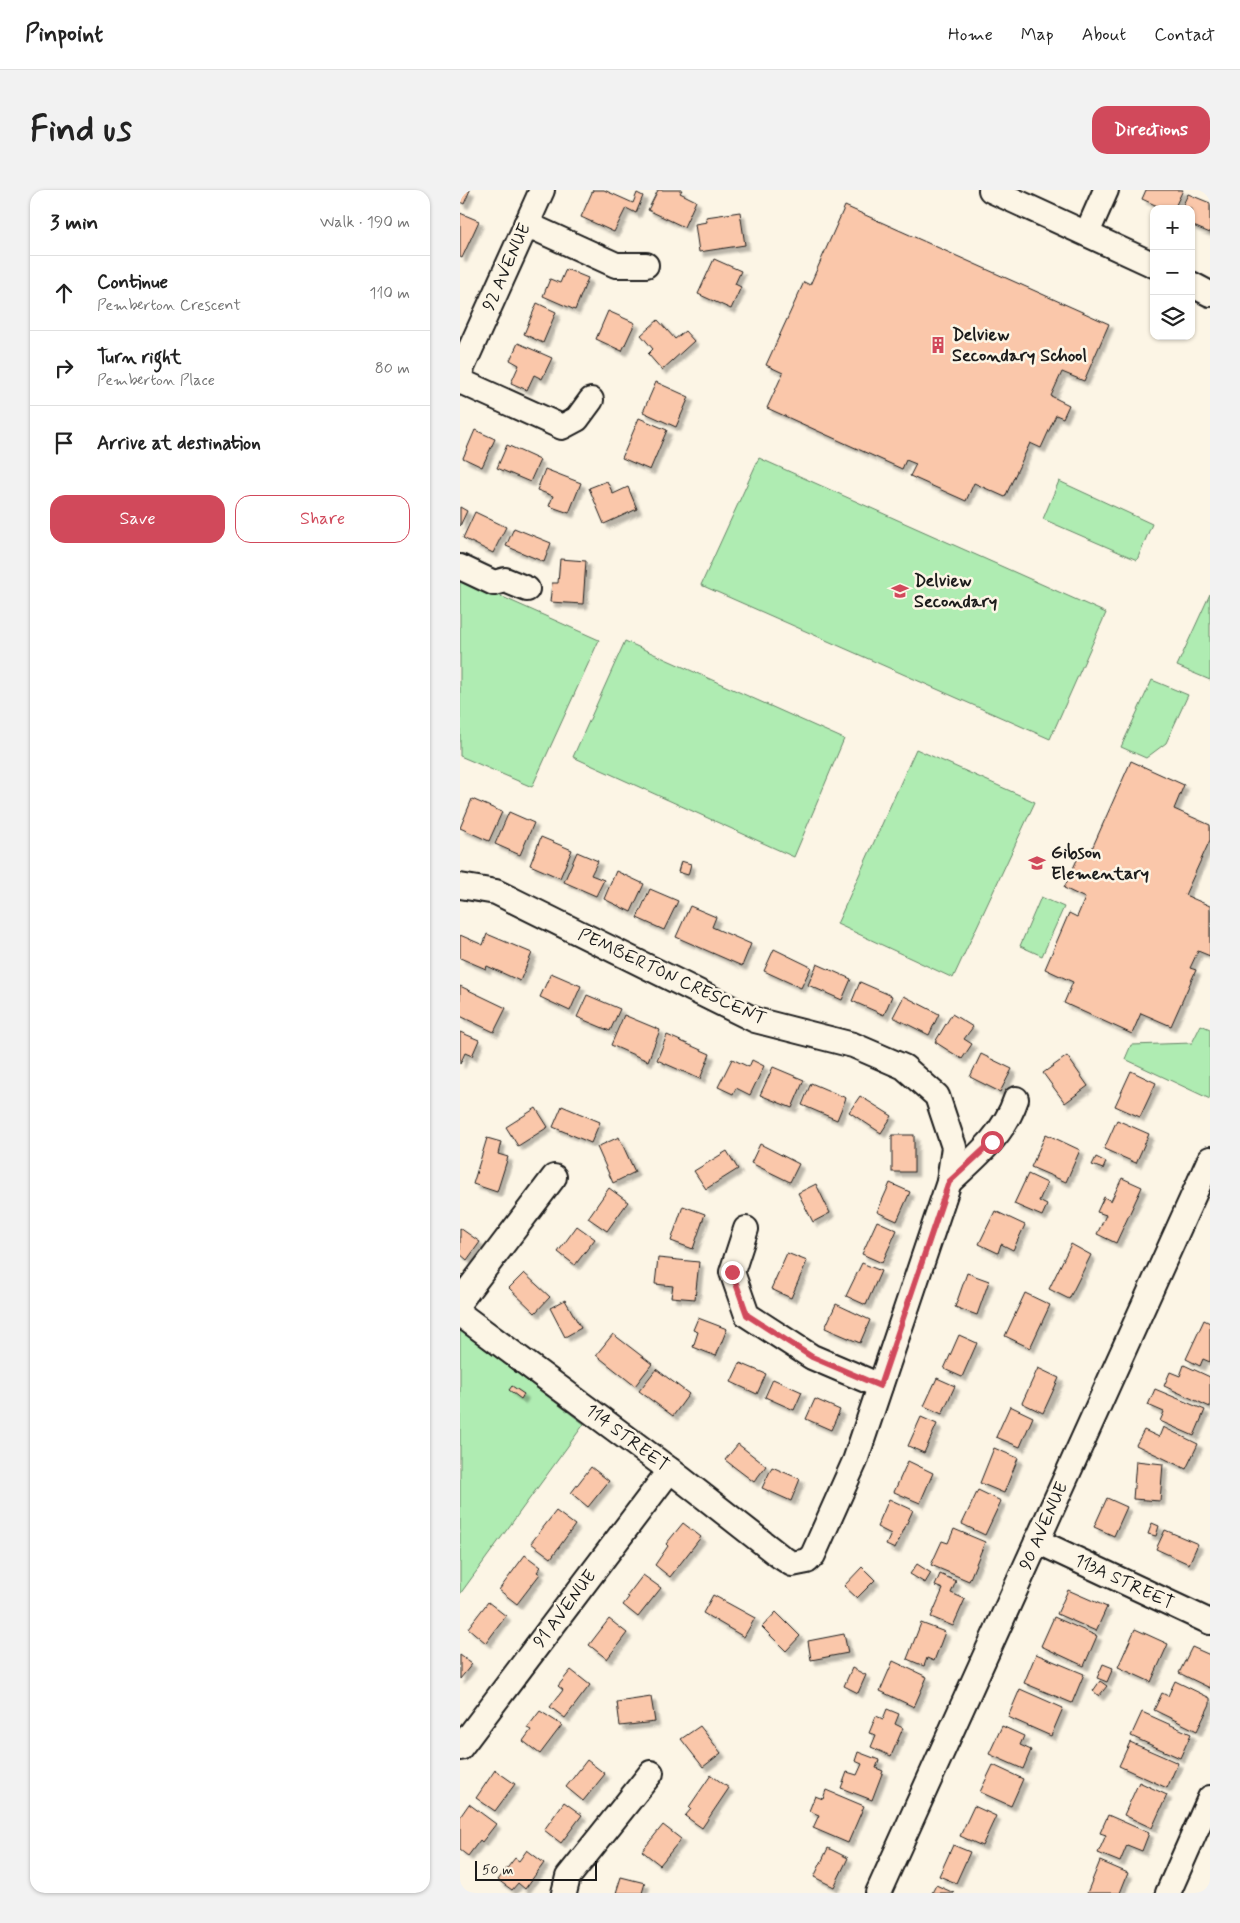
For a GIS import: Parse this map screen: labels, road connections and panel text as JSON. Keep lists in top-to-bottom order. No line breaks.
{"streets":{"street":["92 AVENUE","PEMBERTON CRESCENT","114 STREET","90 AVENUE","113A STREET","91 AVENUE"]},"crossings":[["PEMBERTON CRESCENT","114 STREET"],["114 STREET","91 AVENUE"],["90 AVENUE","113A STREET"]],"places":{"building":["Delview Secondary School"],"school or university":["Delview Secondary","Gibson Elementary"]},"scale_bar":"50 m","page":{"header":"Pinpoint","nav":["Home","Map","About","Contact"],"buttons":["Directions",["Save","Share"]],"title":"Find us","heading":["3 min","Walk · 190 m"],"map_buttons":["+","−"],"list":[["Continue","Pemberton Crescent","110 m"],["Turn right","Pemberton Place","80 m"],"Arrive at destination"],"scale":"50 m"}}
